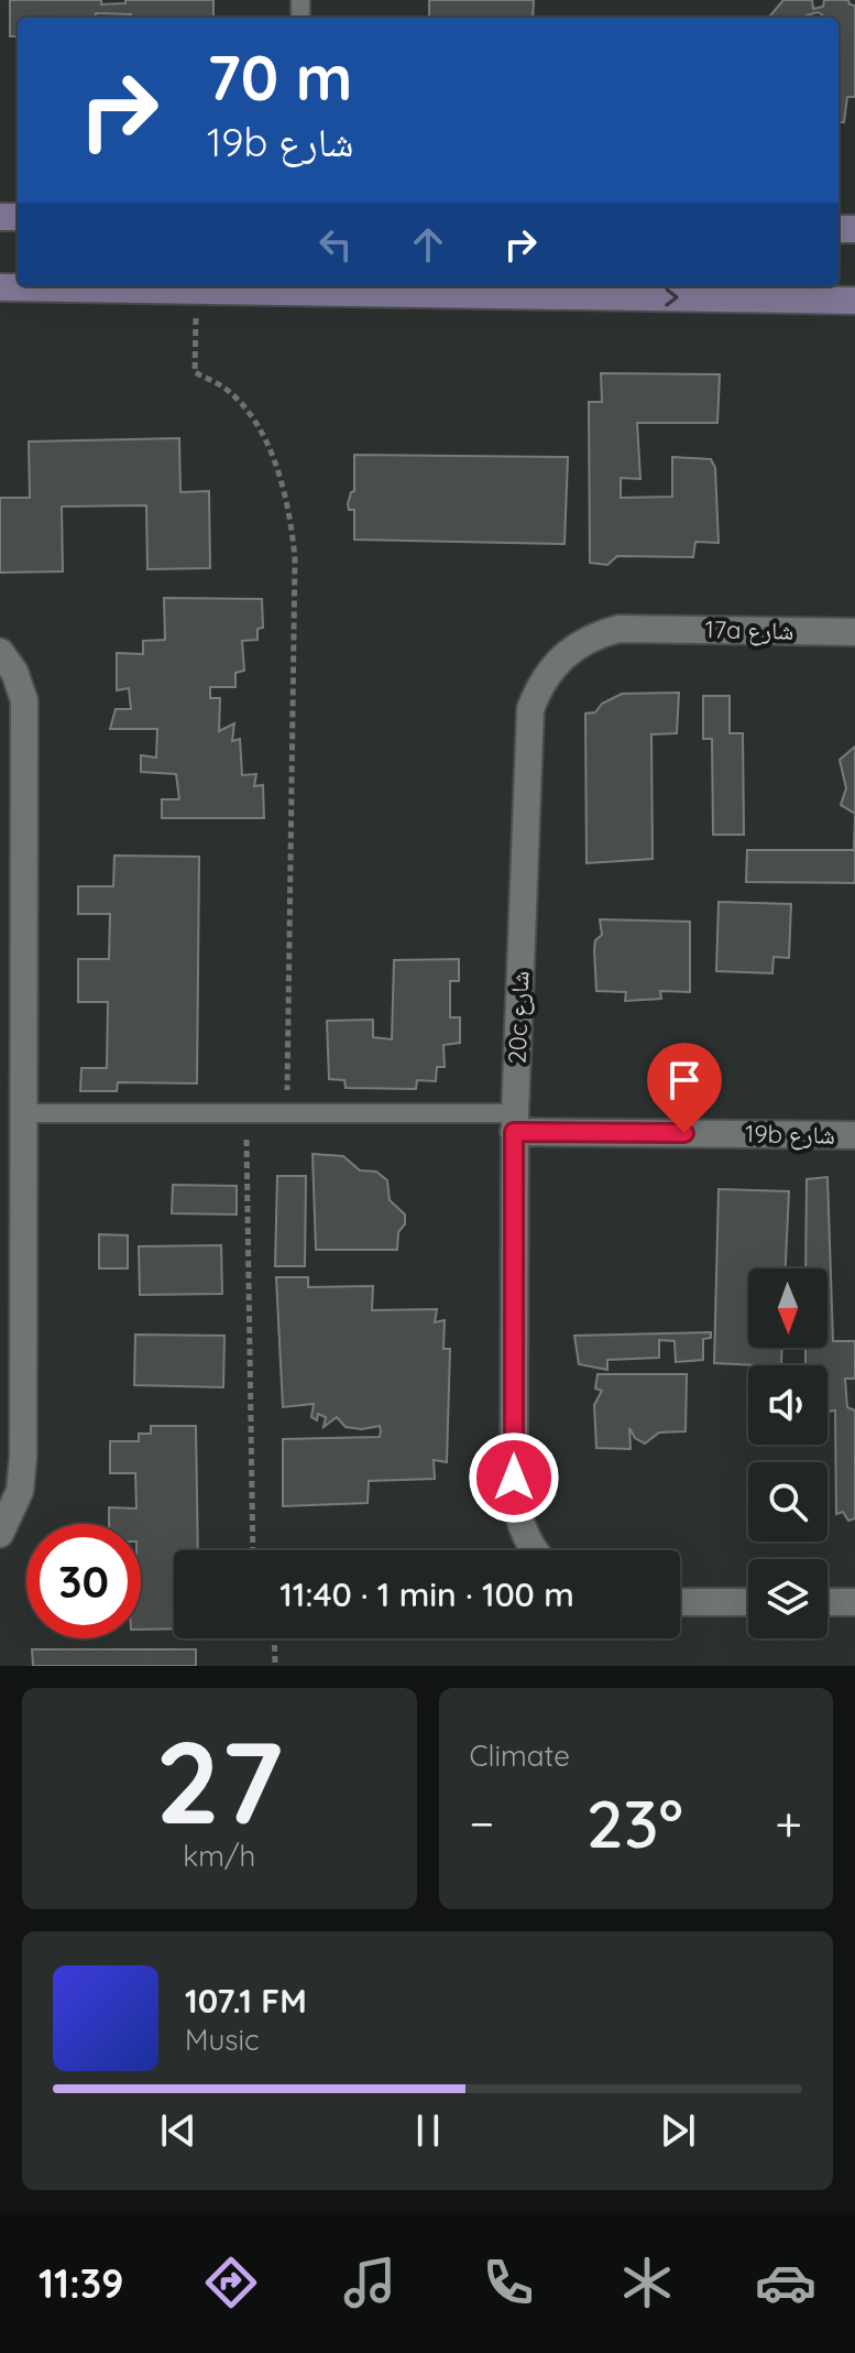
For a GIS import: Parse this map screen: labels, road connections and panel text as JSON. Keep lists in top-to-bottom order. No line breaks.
{"streets":{"street":["17a شارع","20c شارع","19b شارع"]},"crossings":[["17a شارع","20c شارع"],["20c شارع","19b شارع"]],"north":"bottom","page":{"turn":["70 m","19b شارع"],"limit":"30","trip":"11:40 · 1 min · 100 m","tile":[["27","km/h"],"Climate"],"heat":["−","23°","+"],"song":["107.1 FM","Music"],"tabs":"11:39"}}
